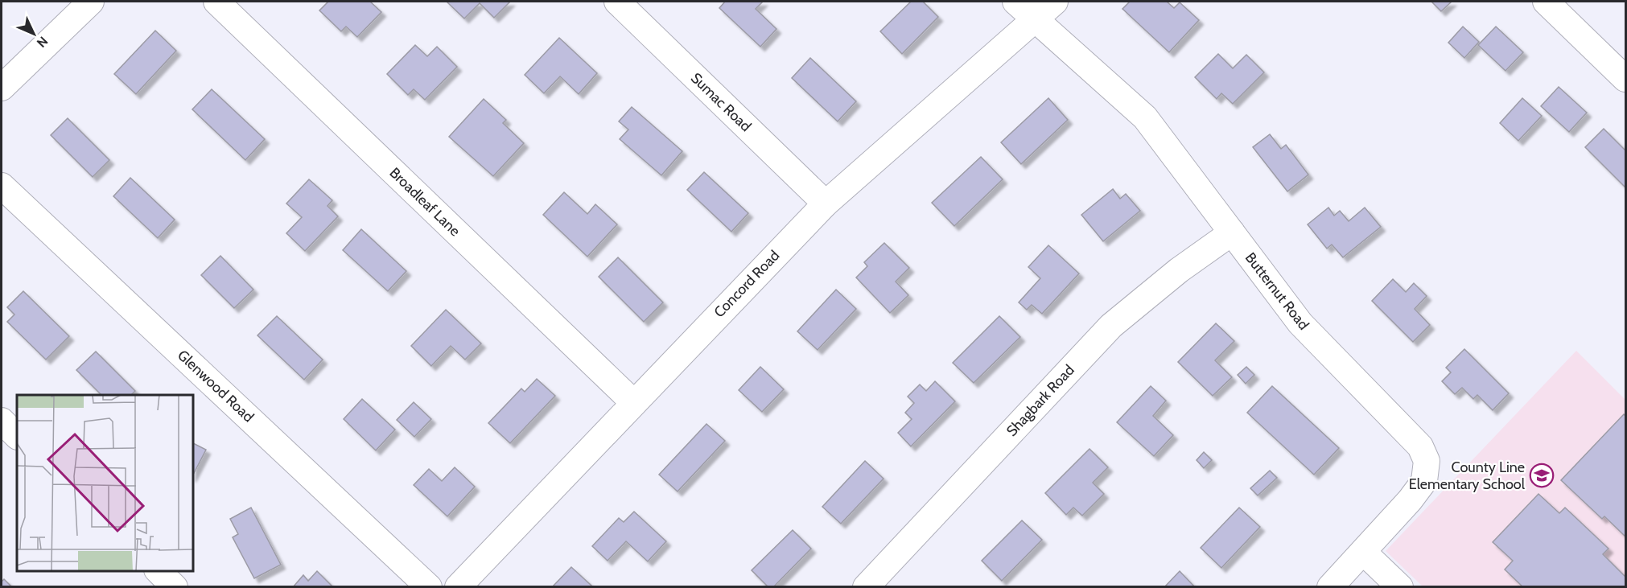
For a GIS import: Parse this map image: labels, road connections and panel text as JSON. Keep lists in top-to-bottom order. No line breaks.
{"streets":{"street":["Sumac Road","Broadleaf Lane","Concord Road","Butternut Road","Glenwood Road","Shagbark Road"]},"crossings":[["Sumac Road","Concord Road"],["Broadleaf Lane","Concord Road"],["Concord Road","Butternut Road"],["Butternut Road","Shagbark Road"]],"places":{"school or university":["County Line Elementary School"]},"north":"bottom right"}
